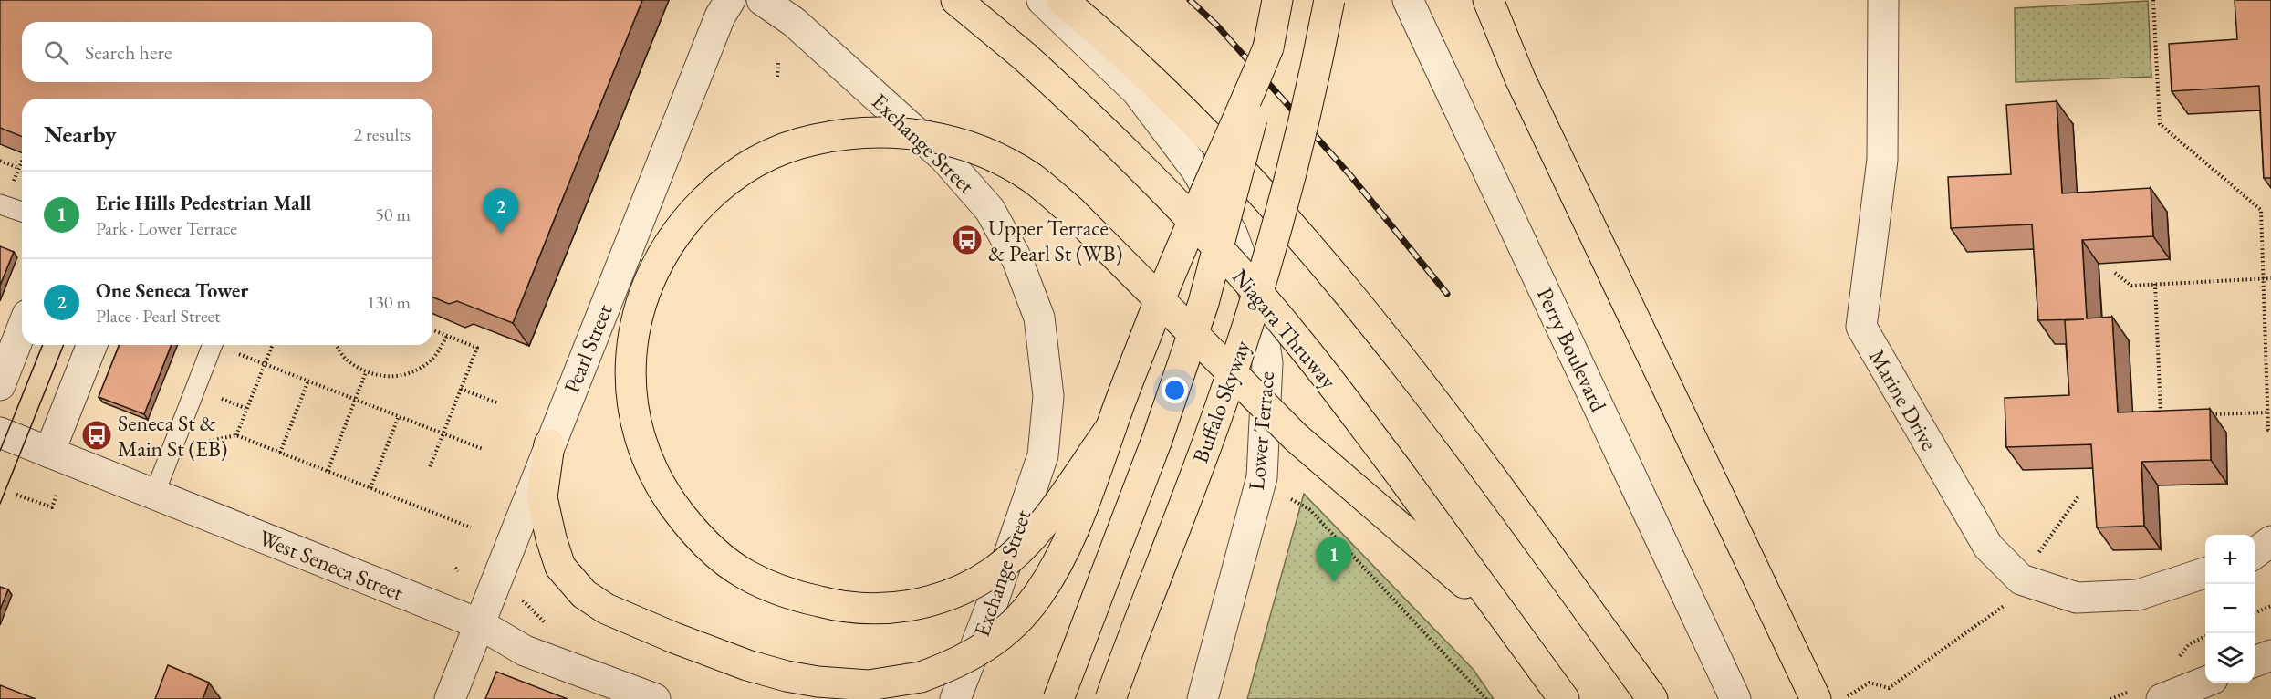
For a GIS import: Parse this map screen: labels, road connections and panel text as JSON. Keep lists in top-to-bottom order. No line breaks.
{"streets":{"highway":["Niagara Thruway","Buffalo Skyway"],"street":["Exchange Street","Pearl Street","Perry Boulevard","Marine Drive","Lower Terrace","West Seneca Street"]},"crossings":[["Pearl Street","West Seneca Street"]],"places":{"bus stop":["Upper Terrace & Pearl St (WB)","Seneca St & Main St (EB)"]},"page":{"search":"Search here","heading":["Nearby","2 results"],"list":[{"mark":"1","name":"Erie Hills Pedestrian Mall","note":"Park · Lower Terrace","value":"50 m"},{"mark":"2","name":"One Seneca Tower","note":"Place · Pearl Street","value":"130 m"}],"pins":["2","1"],"map_buttons":["+","−"]}}
